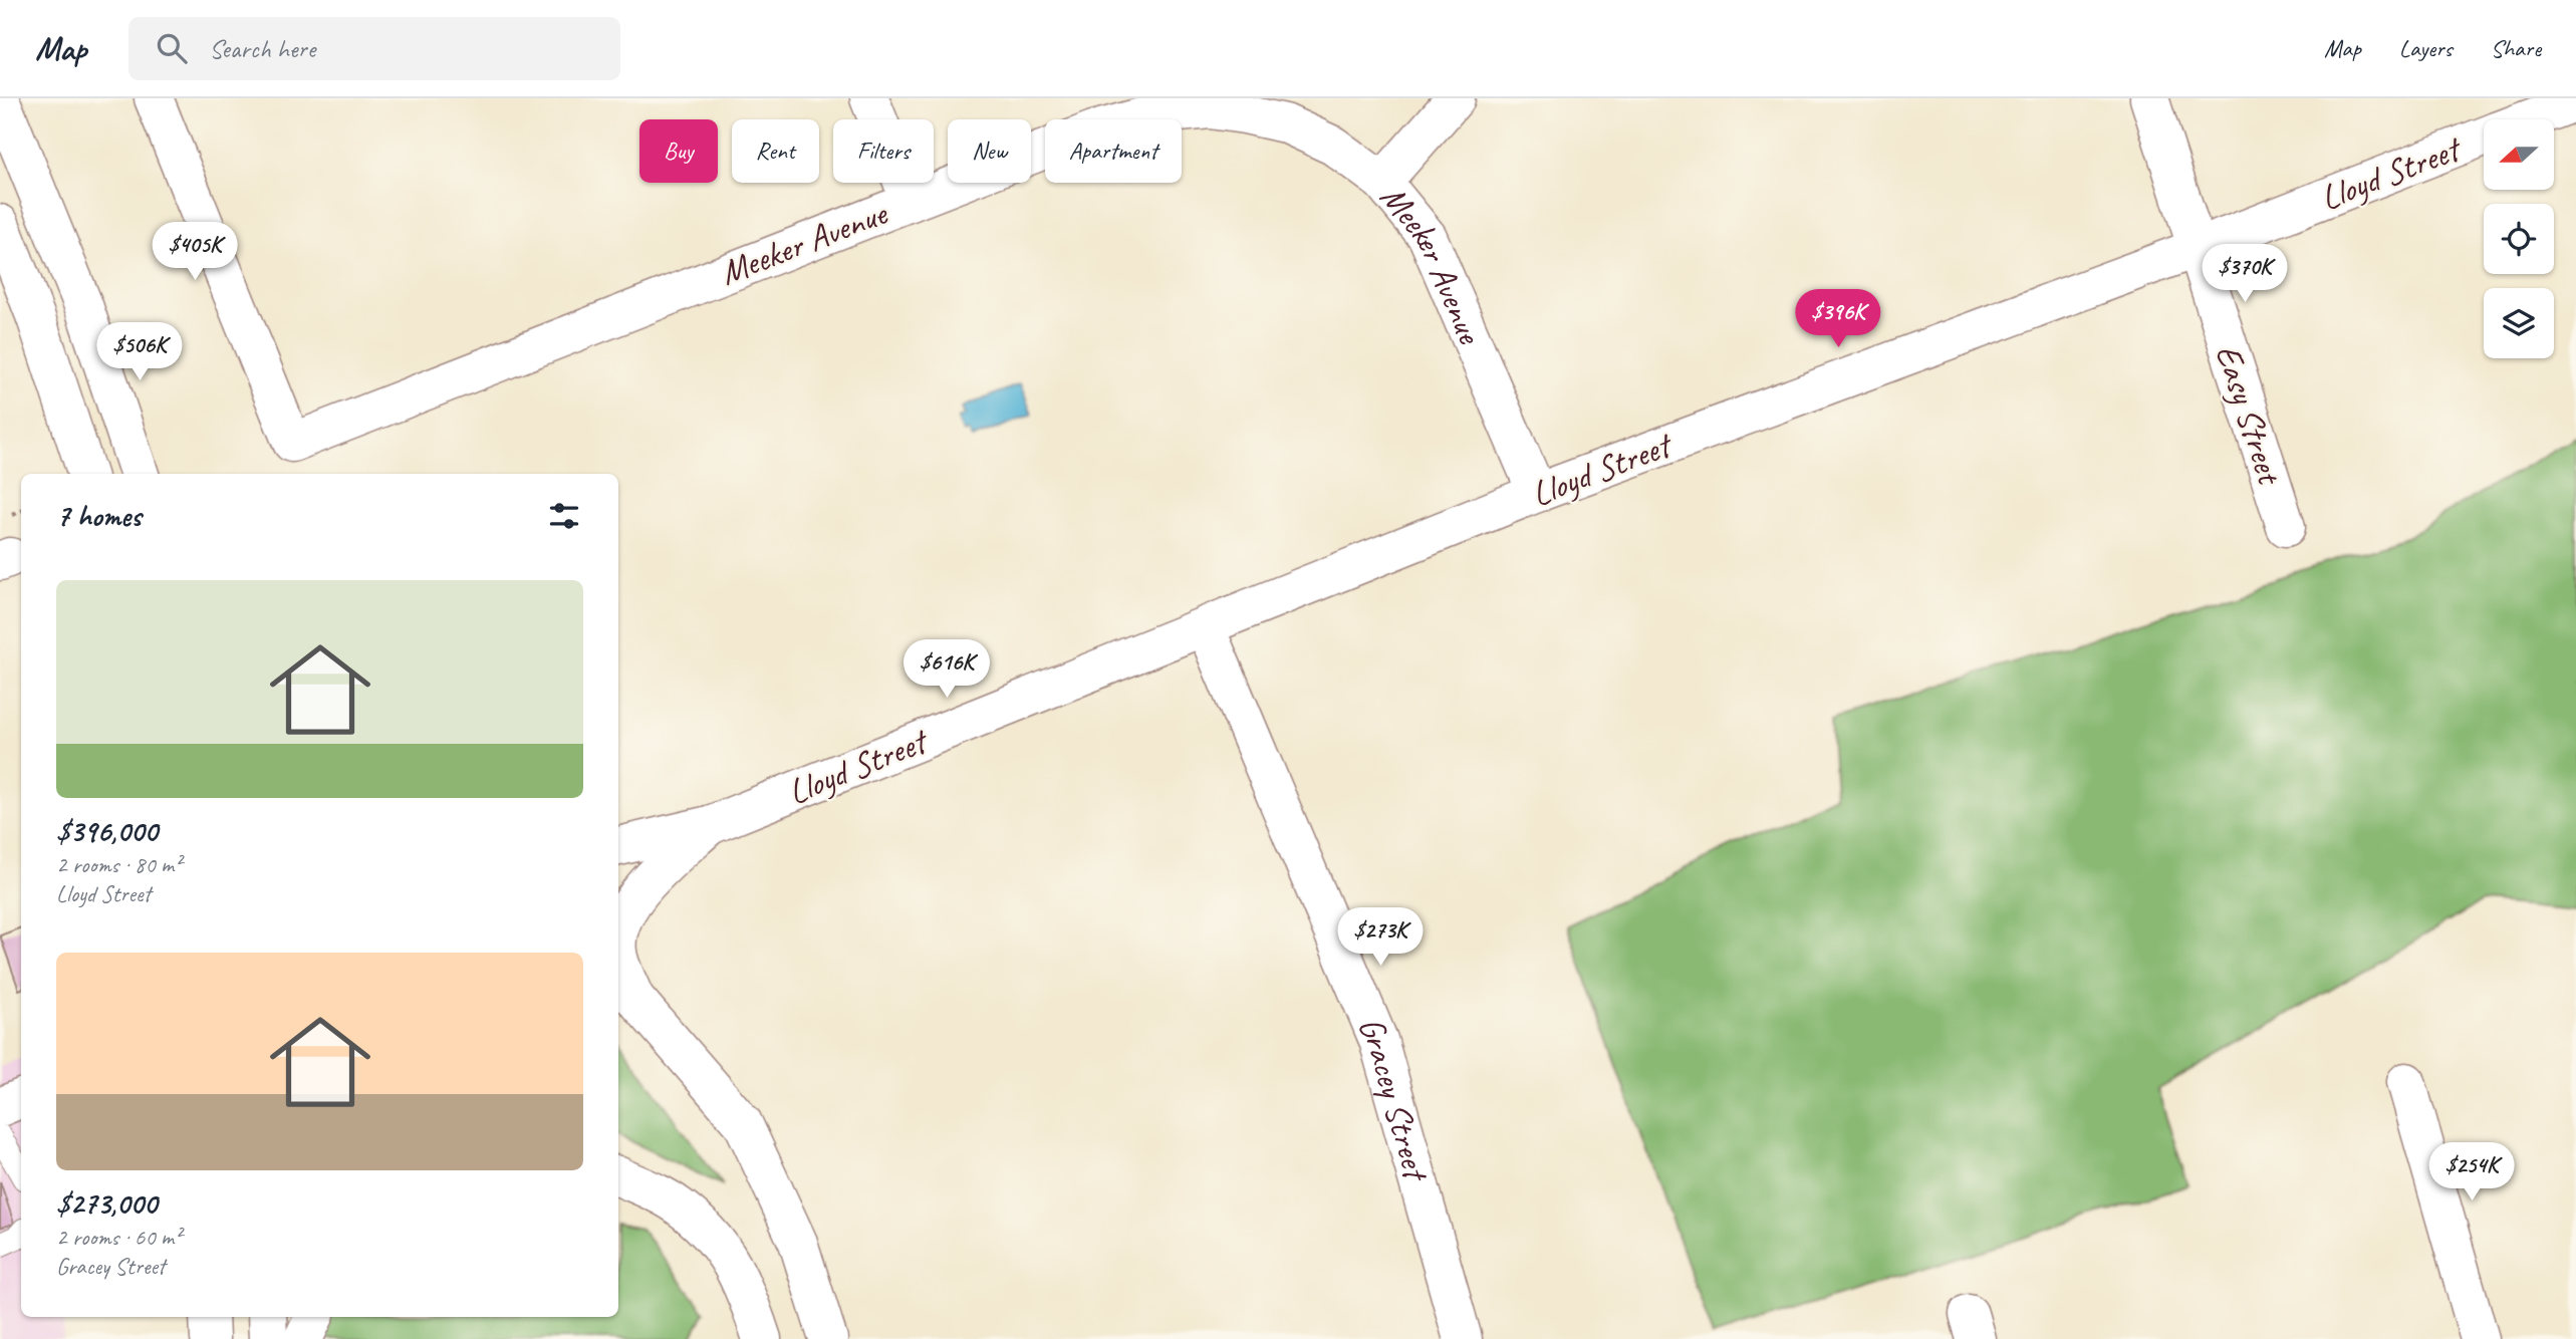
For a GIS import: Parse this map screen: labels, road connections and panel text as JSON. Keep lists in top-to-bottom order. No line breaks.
{"streets":{"main road":["Lloyd Street","Meeker Avenue","Easy Street","Gracey Street"]},"crossings":[["Lloyd Street","Meeker Avenue"],["Lloyd Street","Easy Street"],["Lloyd Street","Gracey Street"]],"north":"left","page":{"header":"Map","search":"Search here","nav":["Map","Layers","Share"],"chip":["Buy","Rent","Filters","New","Apartment"],"price":["$405K","$370K","$396K","$506K","$616K","$273K","$254K"],"heading":"7 homes","list":[{"name":"$396,000","note":"2 rooms · 80 m² · Lloyd Street"},{"name":"$273,000","note":"2 rooms · 60 m² · Gracey Street"}]}}
